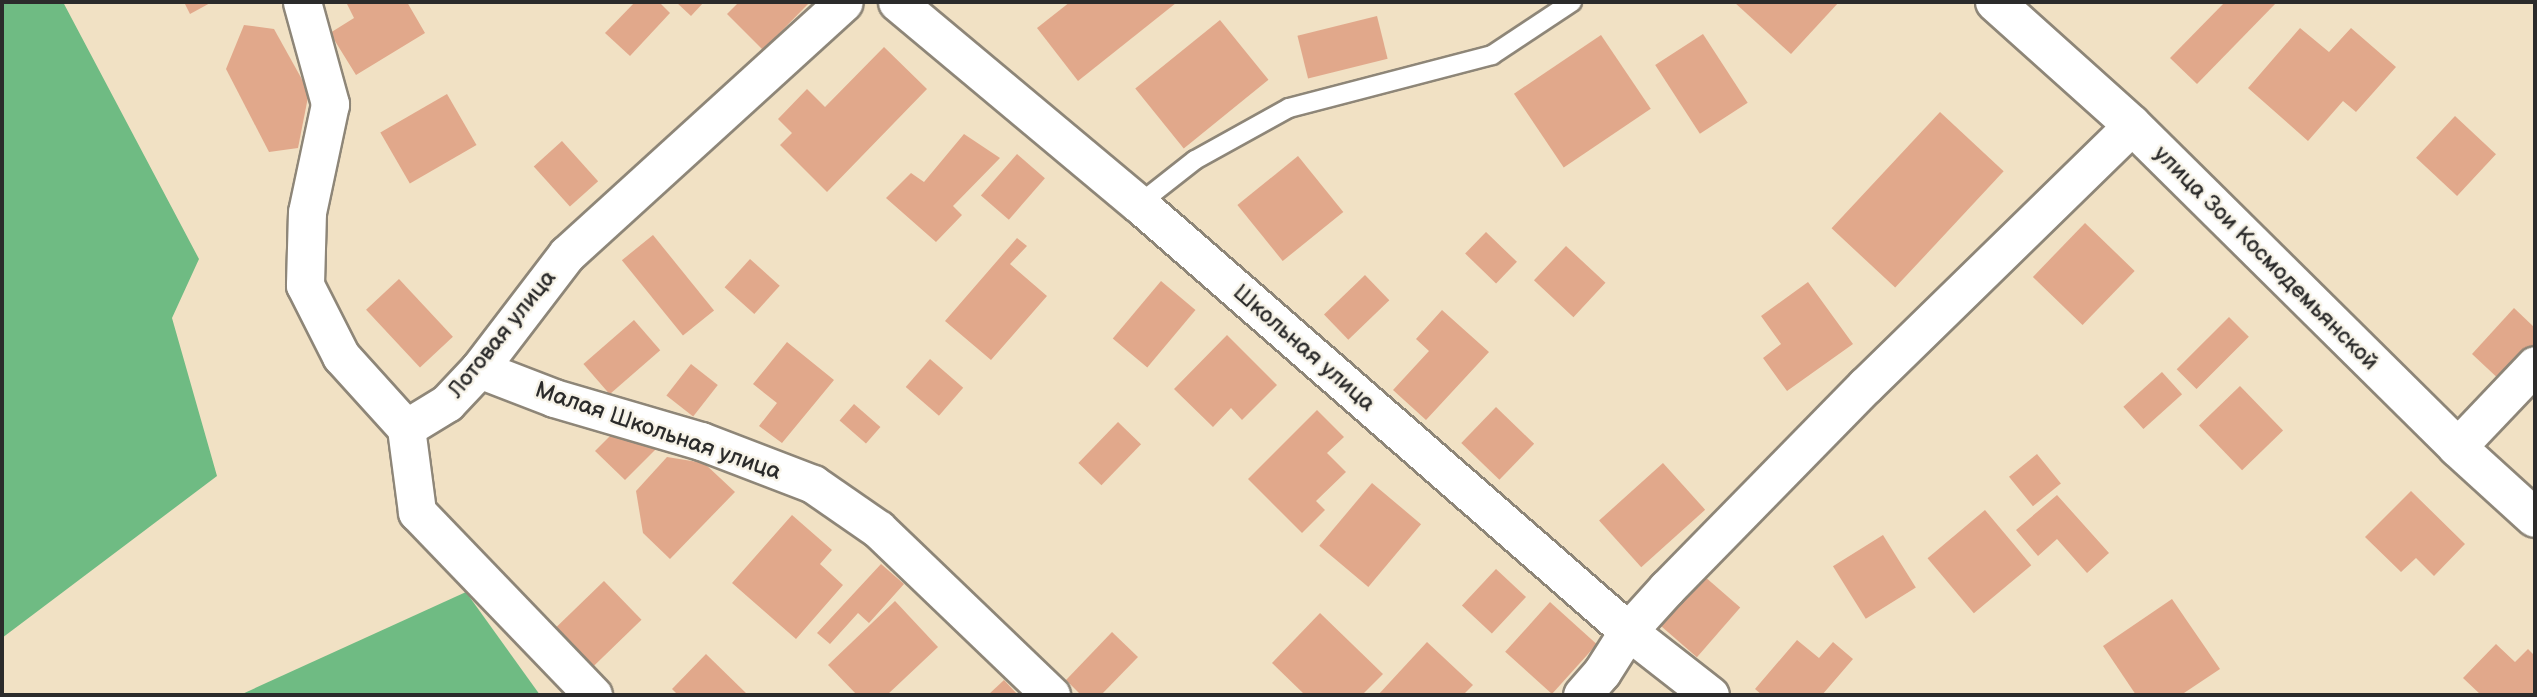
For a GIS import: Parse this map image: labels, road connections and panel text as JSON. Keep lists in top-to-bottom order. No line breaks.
{"streets":{"street":["улица Зои Космодемьянской","Лотовая улица","Школьная улица","Малая Школьная улица"]},"crossings":[["Лотовая улица","Малая Школьная улица"]]}
